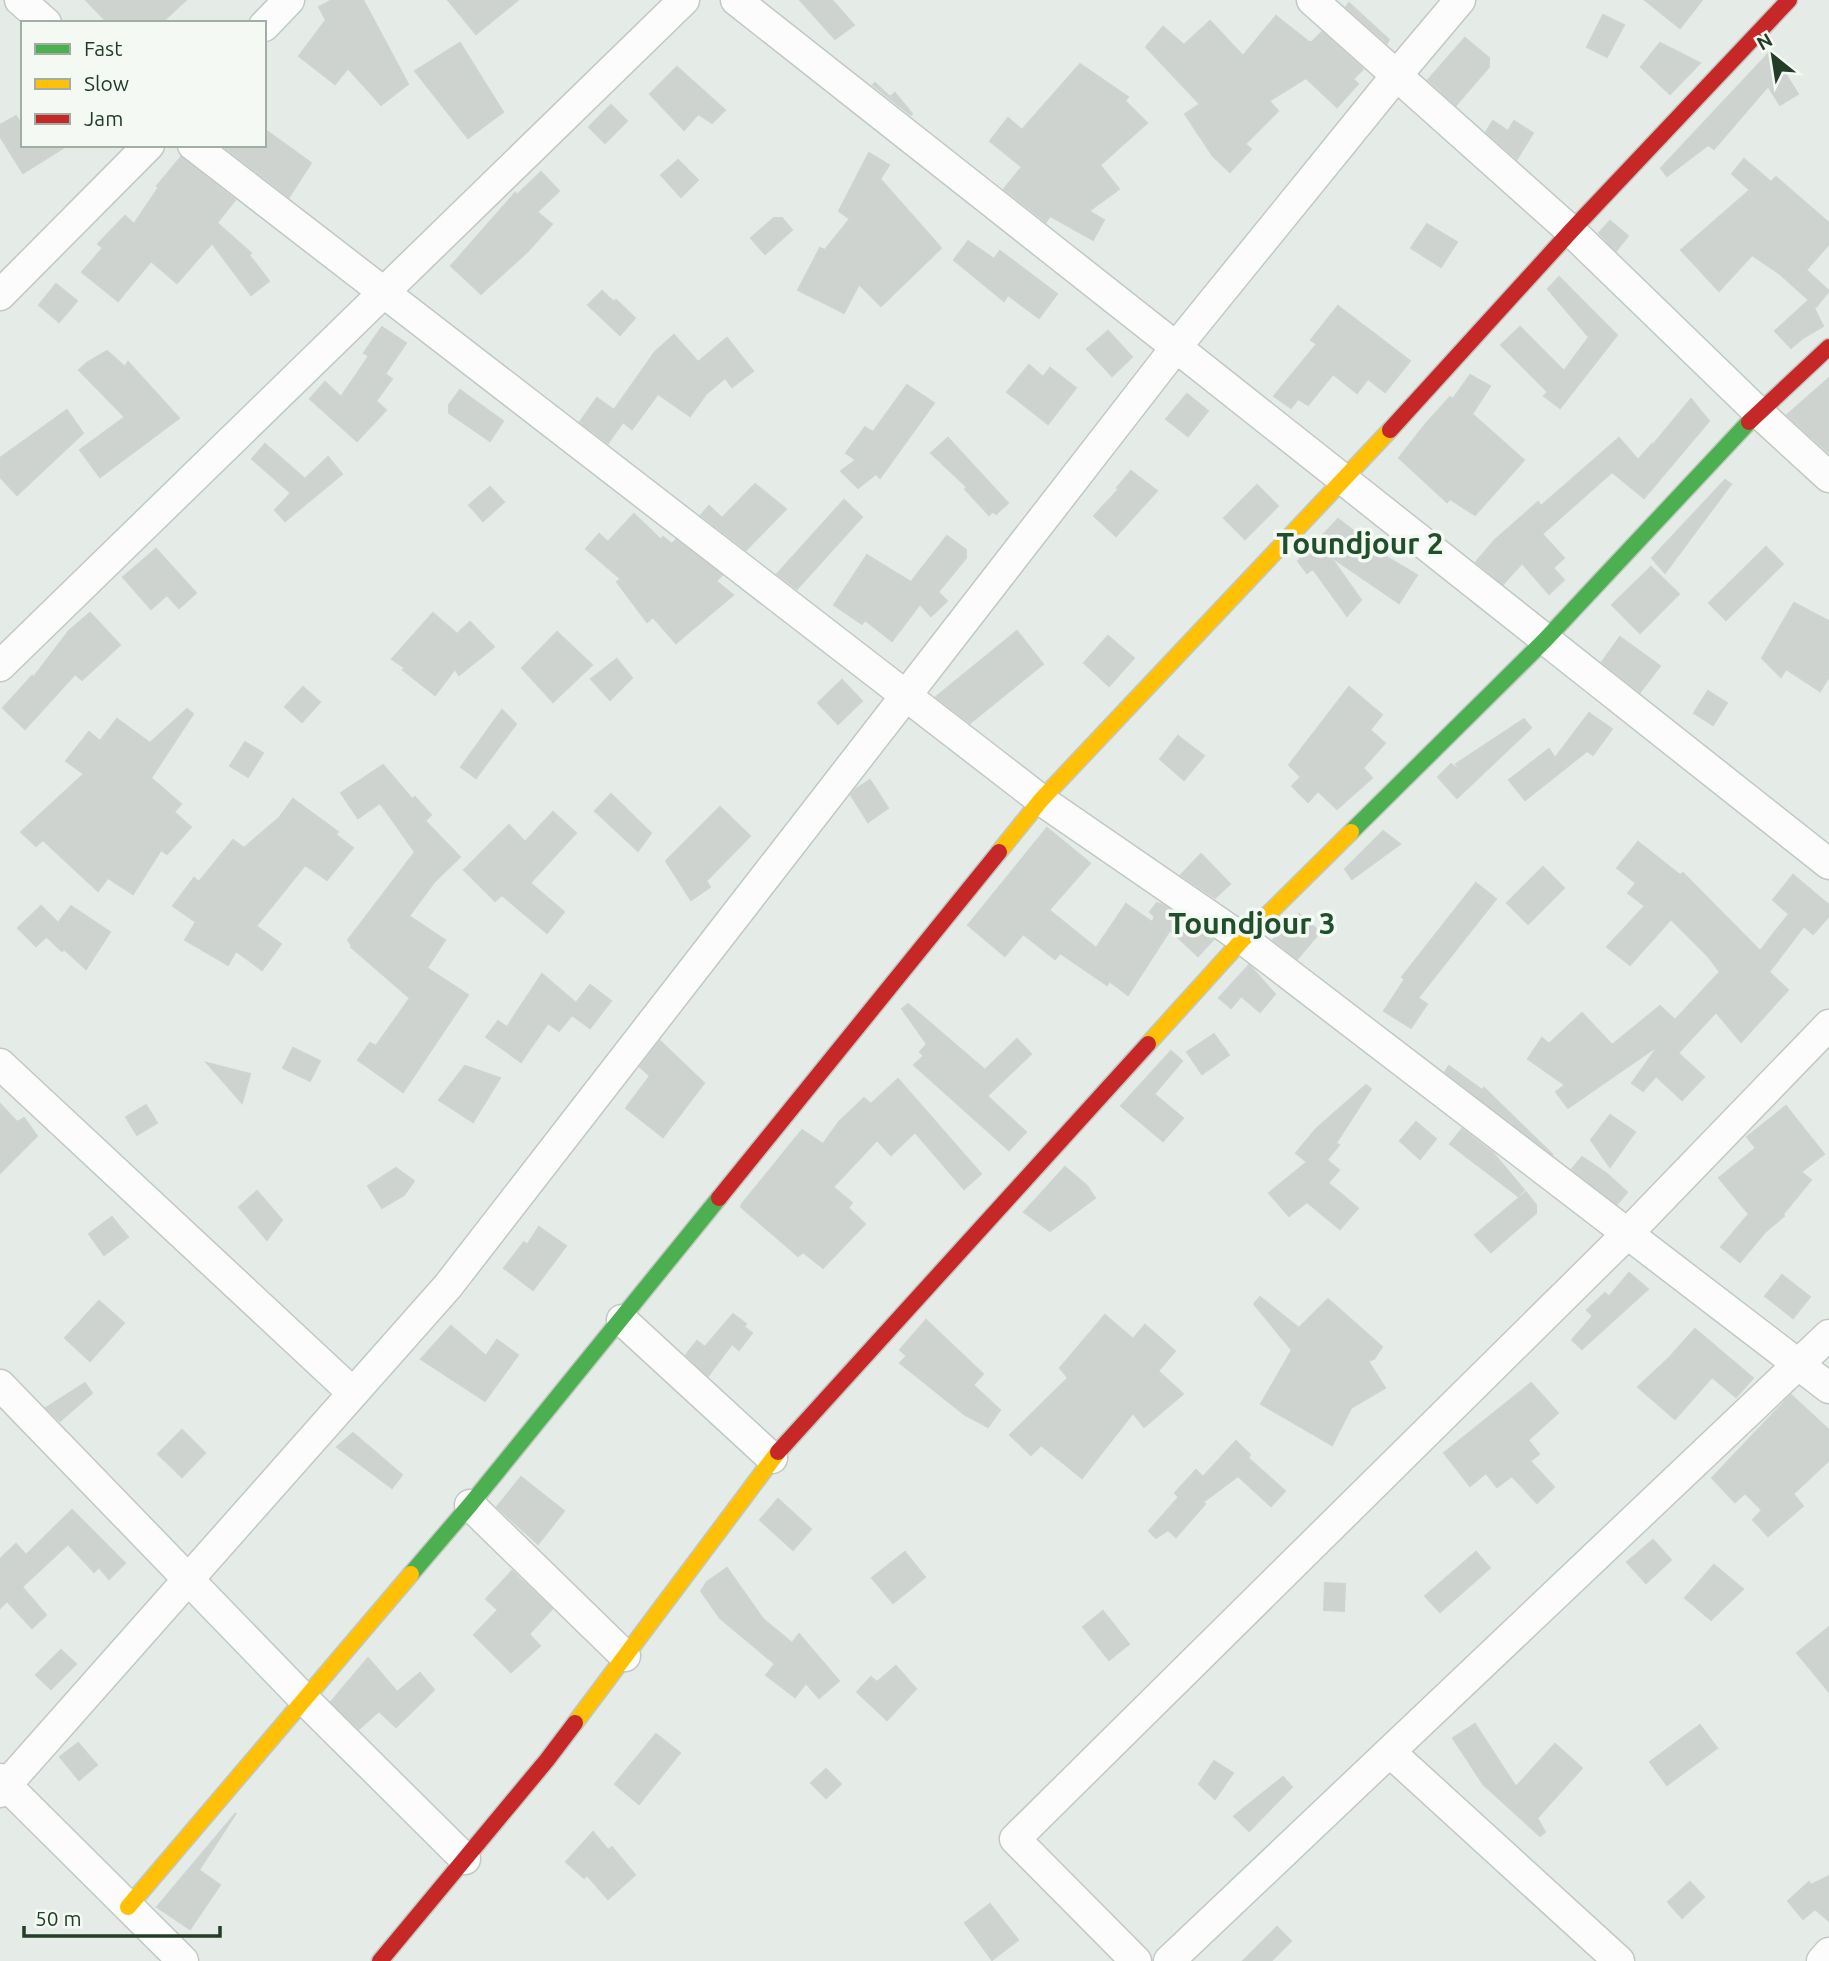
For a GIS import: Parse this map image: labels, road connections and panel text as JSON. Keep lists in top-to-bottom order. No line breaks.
{"districts":["Toundjour 2","Toundjour 3"],"legend":["Fast","Slow","Jam"],"scale_bar":"50 m","north":"top left"}
